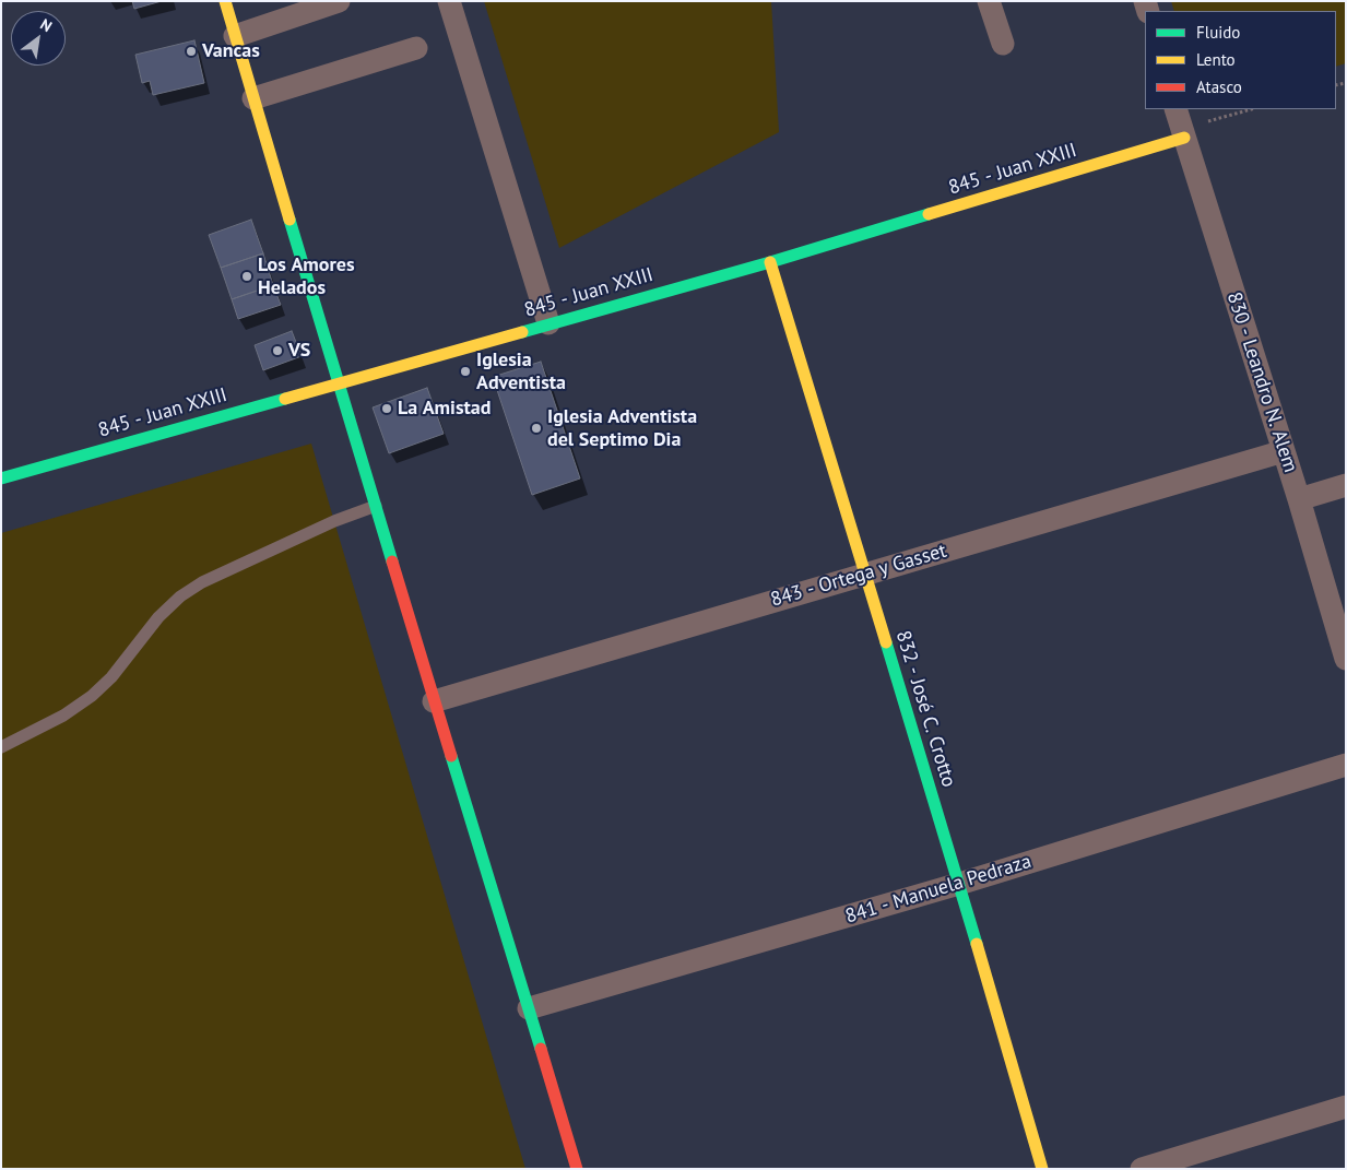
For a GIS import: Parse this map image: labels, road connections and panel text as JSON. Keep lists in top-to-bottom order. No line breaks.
{"streets":{"street":["845 - Juan XXIII","830 - Leandro N. Alem","843 - Ortega y Gasset","832 - José C. Crotto","841 - Manuela Pedraza"]},"crossings":[["845 - Juan XXIII","830 - Leandro N. Alem"],["845 - Juan XXIII","832 - José C. Crotto"],["830 - Leandro N. Alem","843 - Ortega y Gasset"],["843 - Ortega y Gasset","832 - José C. Crotto"],["832 - José C. Crotto","841 - Manuela Pedraza"]],"places":["Vancas","Los Amores Helados","VS","Iglesia Adventista","La Amistad","Iglesia Adventista del Septimo Dia"],"legend":["Fluido","Lento","Atasco"],"north":"top right"}
